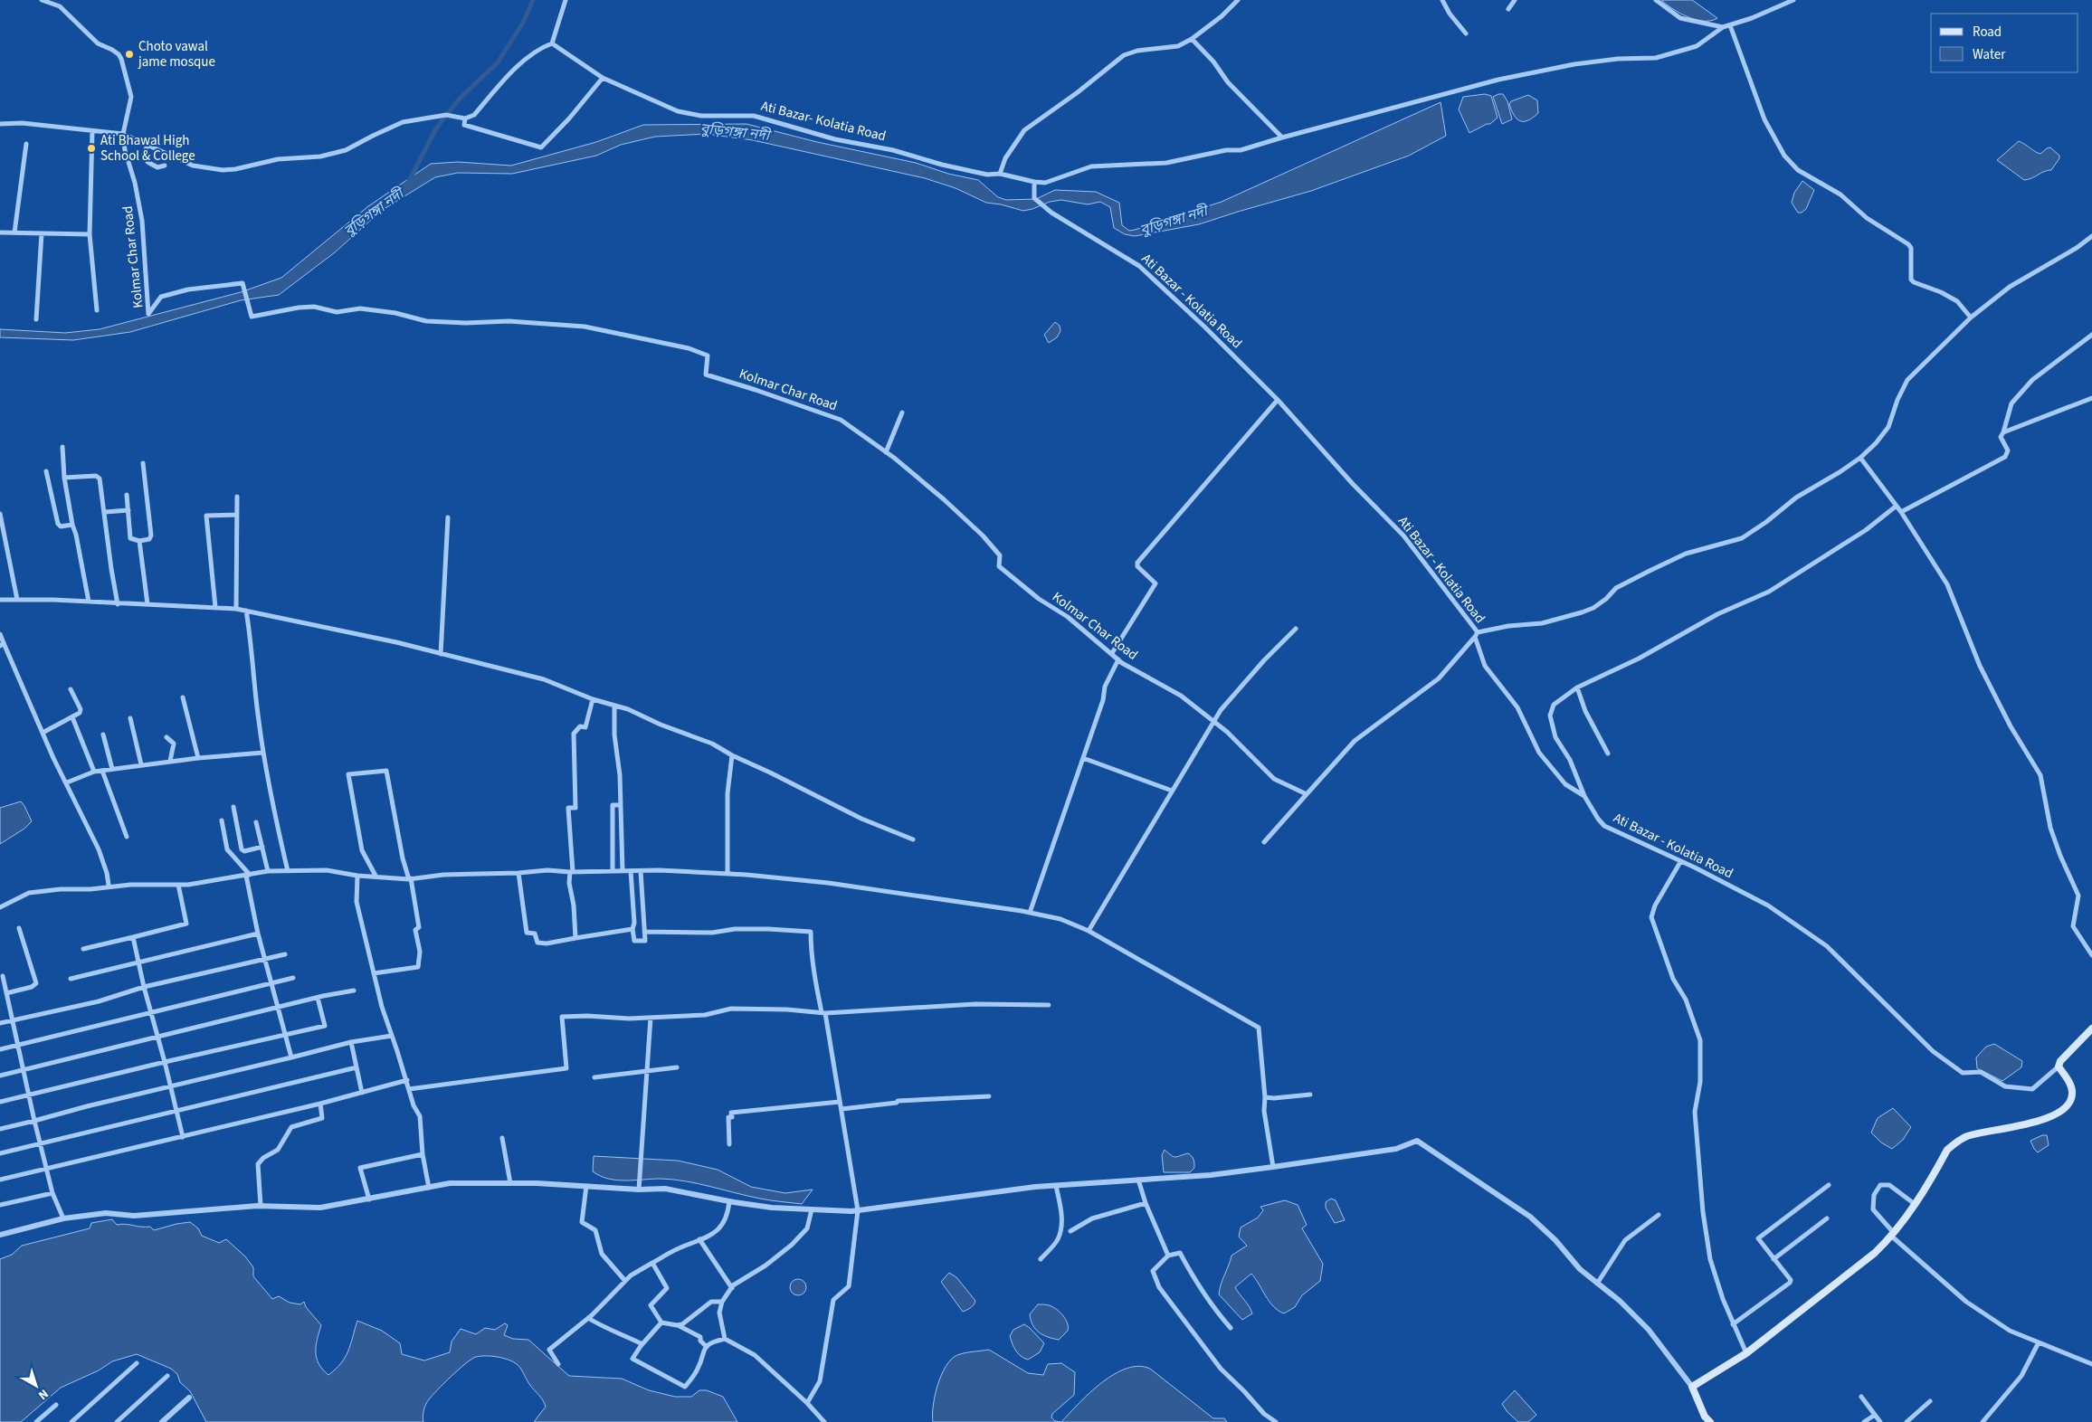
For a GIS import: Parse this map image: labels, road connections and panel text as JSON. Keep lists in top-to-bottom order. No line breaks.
{"streets":{"street":["Ati Bazar- Kolatia Road","Kolmar Char Road","Ati Bazar - Kolatia Road"]},"crossings":[["Ati Bazar- Kolatia Road","Ati Bazar - Kolatia Road"]],"water":["বুড়িগঙ্গা নদী"],"places":["Choto vawal jame mosque","Ati Bhawal High School & College"],"legend":["Road","Water"],"north":"bottom right"}
